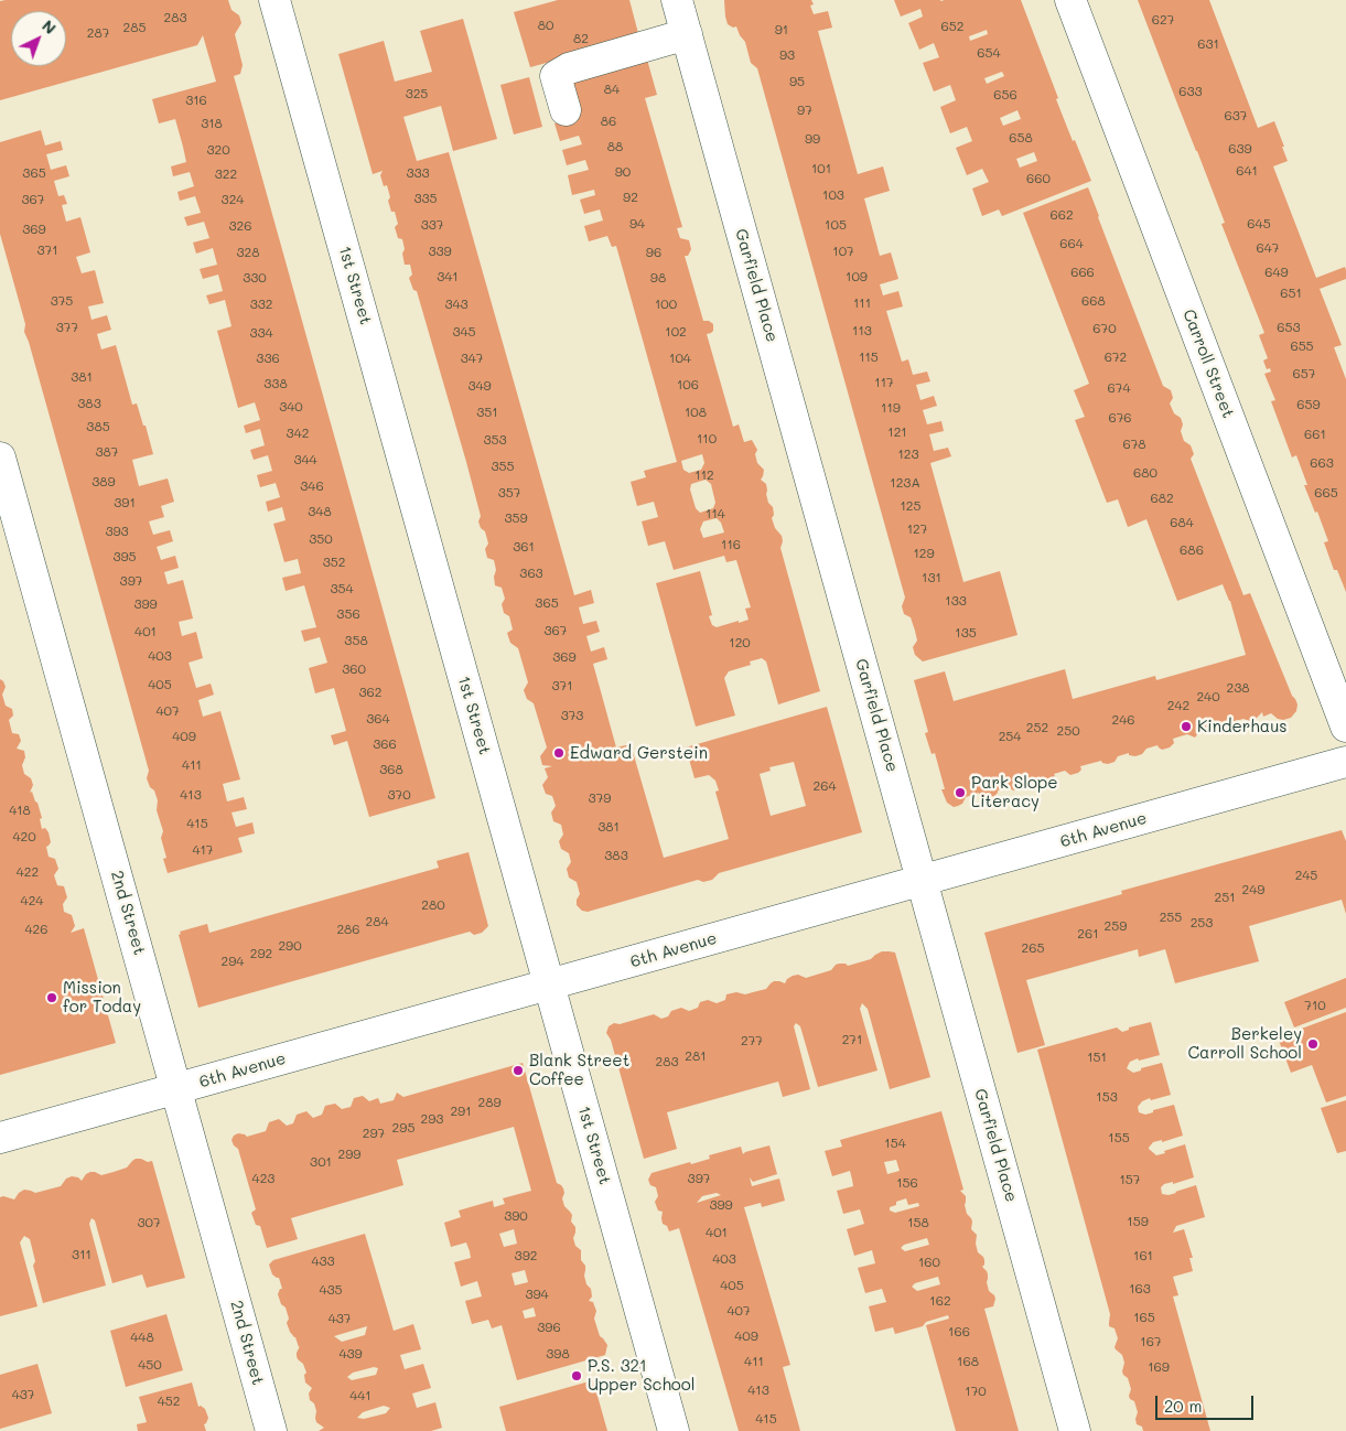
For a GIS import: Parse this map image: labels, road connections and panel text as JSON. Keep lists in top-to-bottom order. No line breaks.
{"streets":{"street":["1st Street","Garfield Place","Carroll Street","6th Avenue","2nd Street"]},"crossings":[["1st Street","6th Avenue"],["Garfield Place","6th Avenue"],["6th Avenue","2nd Street"]],"places":["Kinderhaus","Edward Gerstein","Park Slope Literacy","Mission for Today","Berkeley Carroll School","Blank Street Coffee","P.S. 321 Upper School"],"house_numbers":["283","627","80","652","285","91","287","82","631","654","93","95","84","633","325","656","316","97","637","86","318","658","99","88","639","320","101","641","90","365","333","322","660","103","92","335","367","324","662","94","645","337","105","326","369","664","647","371","339","107","328","96","666","649","341","109","330","98","651","375","668","111","332","343","100","377","653","670","113","345","102","334","655","115","672","336","347","104","657","381","117","338","106","349","674","383","659","340","119","351","108","676","385","121","342","661","110","353","678","387","123","344","663","355","680","112","389","123A","346","357","665","682","391","125","348","114","359","684","127","393","350","116","361","686","129","395","352","363","131","397","354","133","365","399","356","367","401","135","358","120","403","369","360","405","371","238","362","240","242","407","373","364","246","252","250","409","254","366","411","368","264","413","370","379","418","415","381","420","417","383","422","245","249","251","424","280","255","284","253","259","426","286","261","290","265","292","294","710","271","277","281","151","283","153","289","291","293","295","297","155","154","299","301","423","397","157","156","399","390","159","307","158","401","311","392","161","403","433","160","405","163","435","394","162","407","165","437","396","166","409","448","167","439","398","411","168","450","169","413","170","437","441","452","415"],"scale_bar":"20 m","north":"top right"}
